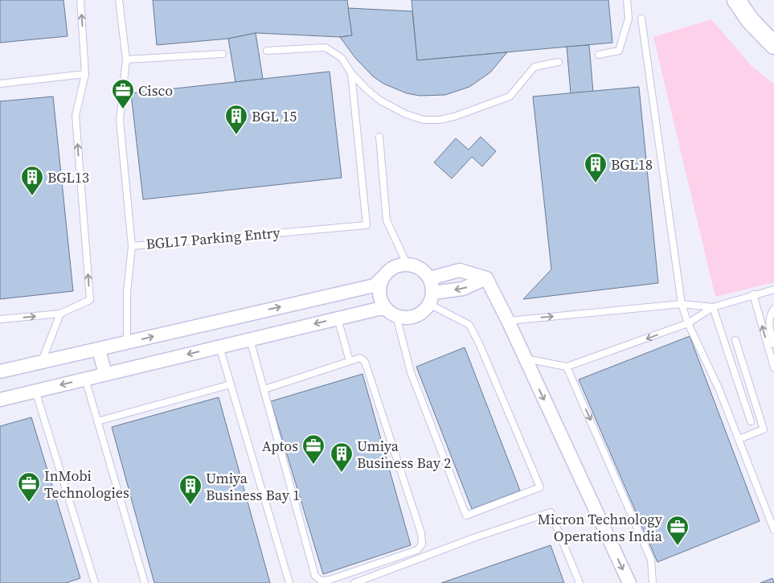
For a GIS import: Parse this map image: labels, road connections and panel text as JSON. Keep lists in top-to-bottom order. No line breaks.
{"streets":{"lane":["BGL17 Parking Entry"]},"places":{"office":["Cisco","Aptos","InMobi Technologies","Micron Technology Operations India"],"building":["BGL 15","BGL18","BGL13","Umiya Business Bay 2","Umiya Business Bay 1"]}}
